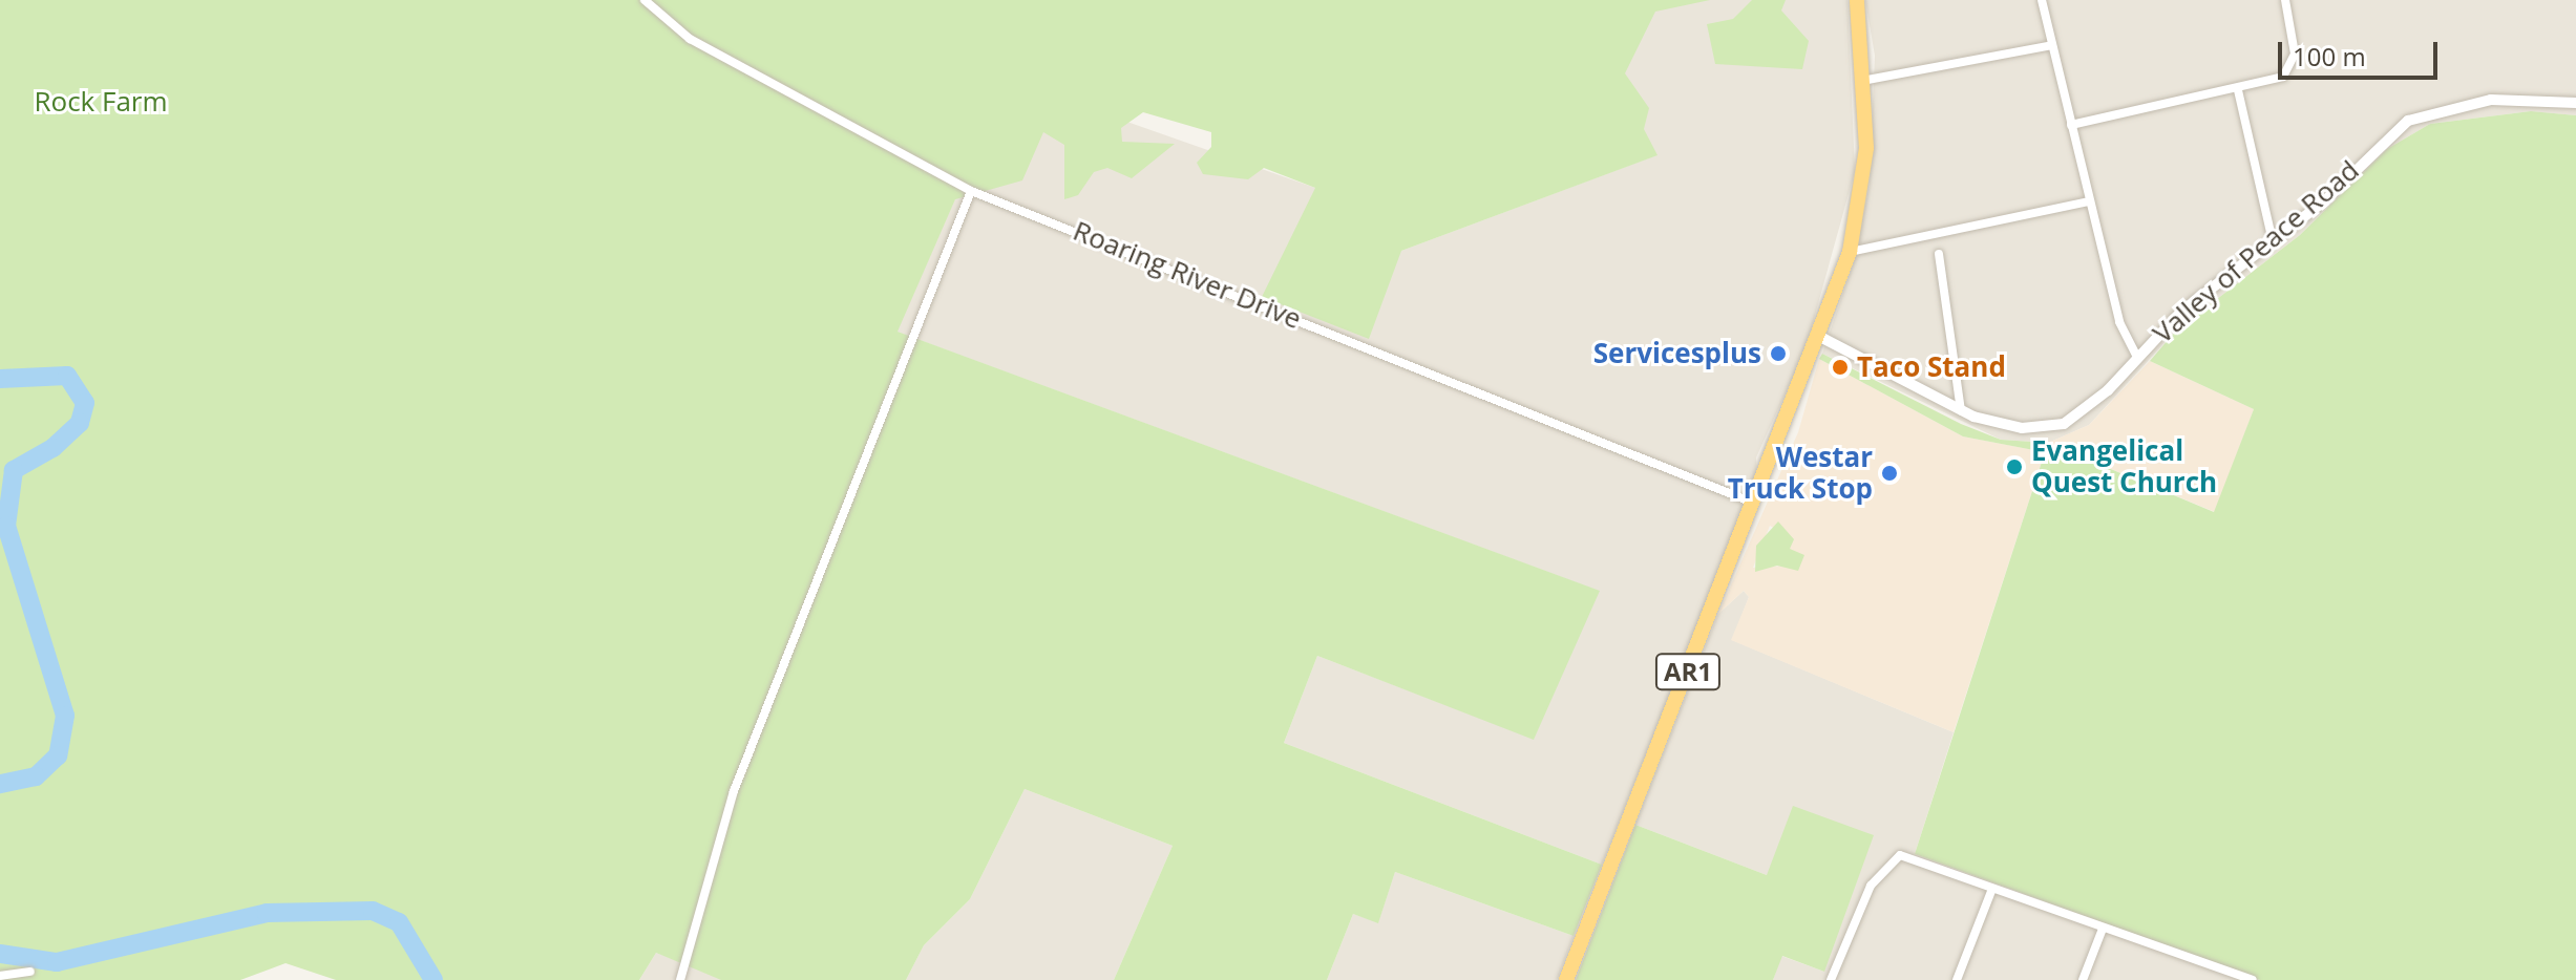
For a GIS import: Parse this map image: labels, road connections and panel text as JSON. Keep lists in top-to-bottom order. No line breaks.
{"streets":{"highway":["AR1"],"street":["Valley of Peace Road","Roaring River Drive"]},"crossings":[["Valley of Peace Road","AR1"],["Roaring River Drive","AR1"]],"parks":["Rock Farm"],"places":["Servicesplus","Taco Stand","Evangelical Quest Church","Westar Truck Stop"],"scale_bar":"100 m"}
